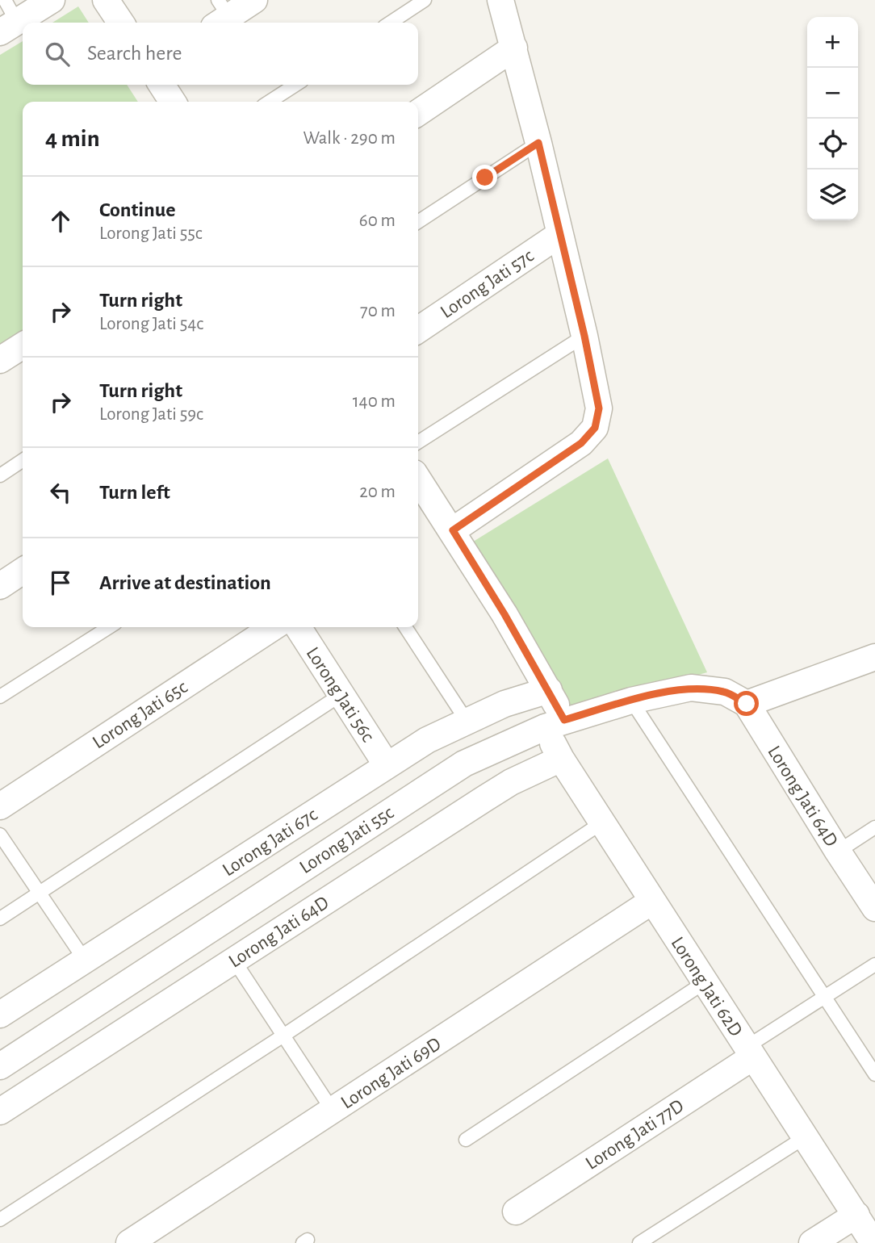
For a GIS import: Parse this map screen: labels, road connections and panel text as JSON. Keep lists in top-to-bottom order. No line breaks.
{"streets":{"street":["Lorong Jati 57c","Lorong Jati 56c","Lorong Jati 65c","Lorong Jati 64D","Lorong Jati 55c","Lorong Jati 67c","Lorong Jati 62D","Lorong Jati 69D","Lorong Jati 77D"]},"crossings":[["Lorong Jati 56c","Lorong Jati 67c"],["Lorong Jati 64D","Lorong Jati 55c"],["Lorong Jati 64D","Lorong Jati 62D"],["Lorong Jati 55c","Lorong Jati 62D"],["Lorong Jati 67c","Lorong Jati 62D"],["Lorong Jati 62D","Lorong Jati 69D"],["Lorong Jati 62D","Lorong Jati 77D"]],"page":{"map_buttons":["+","−"],"search":"Search here","heading":["4 min","Walk · 290 m"],"list":[["Continue","Lorong Jati 55c","60 m"],["Turn right","Lorong Jati 54c","70 m"],["Turn right","Lorong Jati 59c","140 m"],["Turn left","20 m"],"Arrive at destination"]}}
